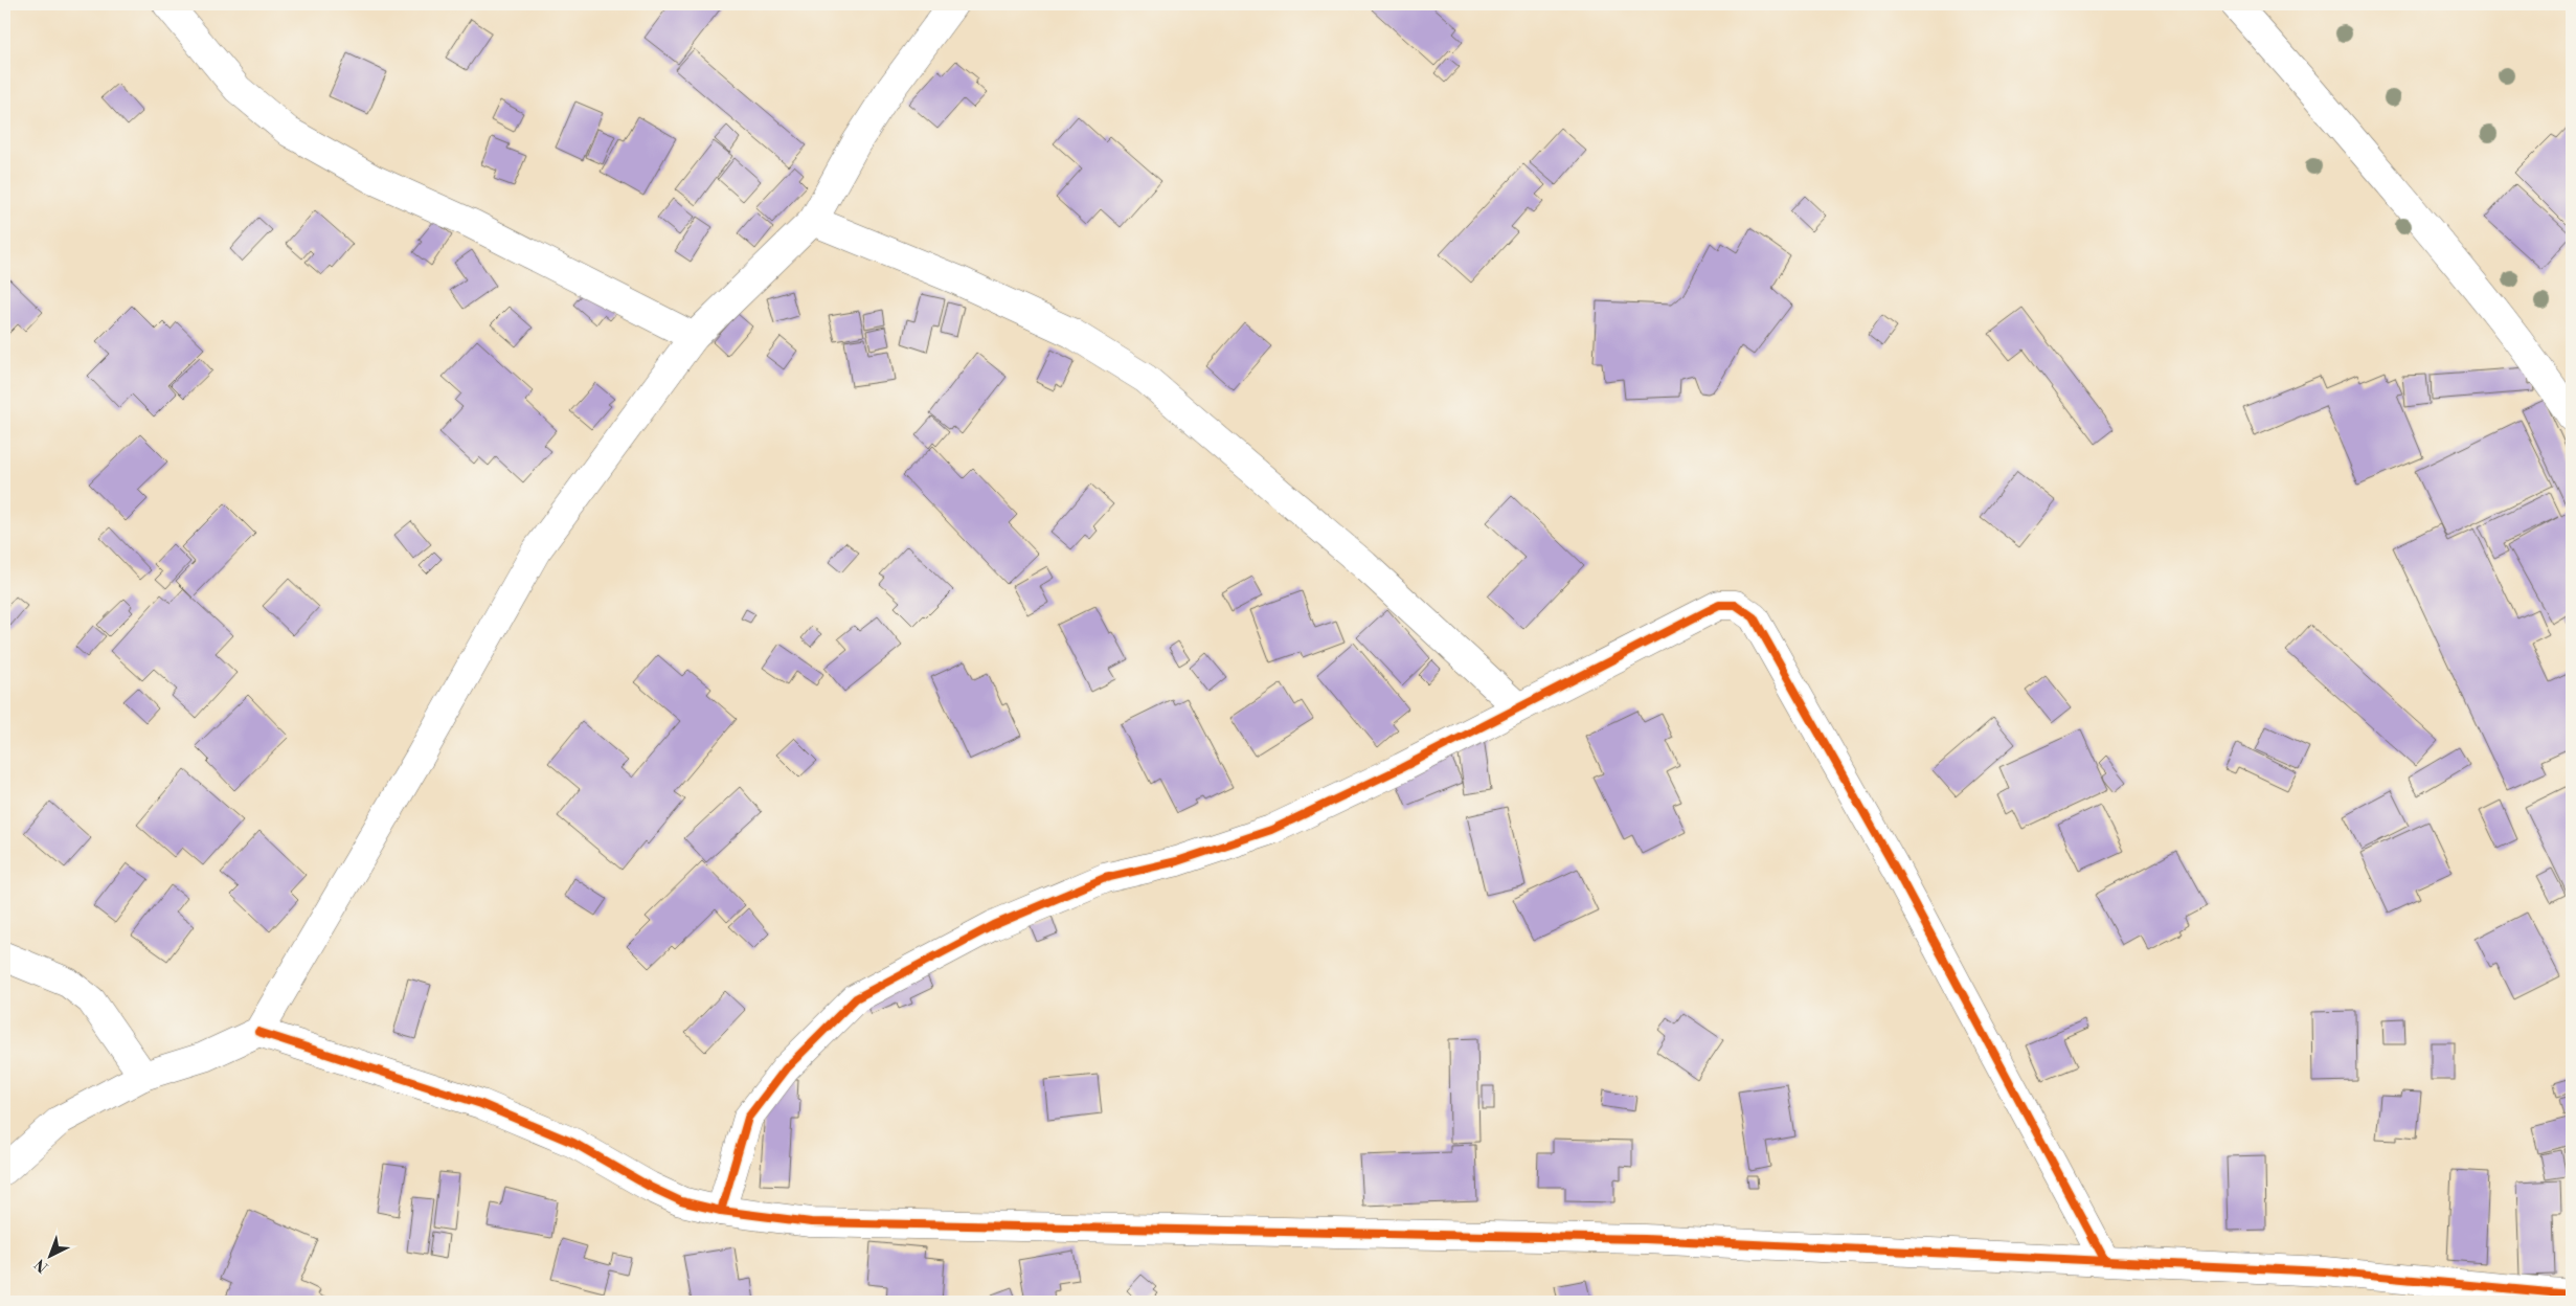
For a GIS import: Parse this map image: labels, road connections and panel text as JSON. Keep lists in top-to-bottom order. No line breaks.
{"north":"bottom left"}
